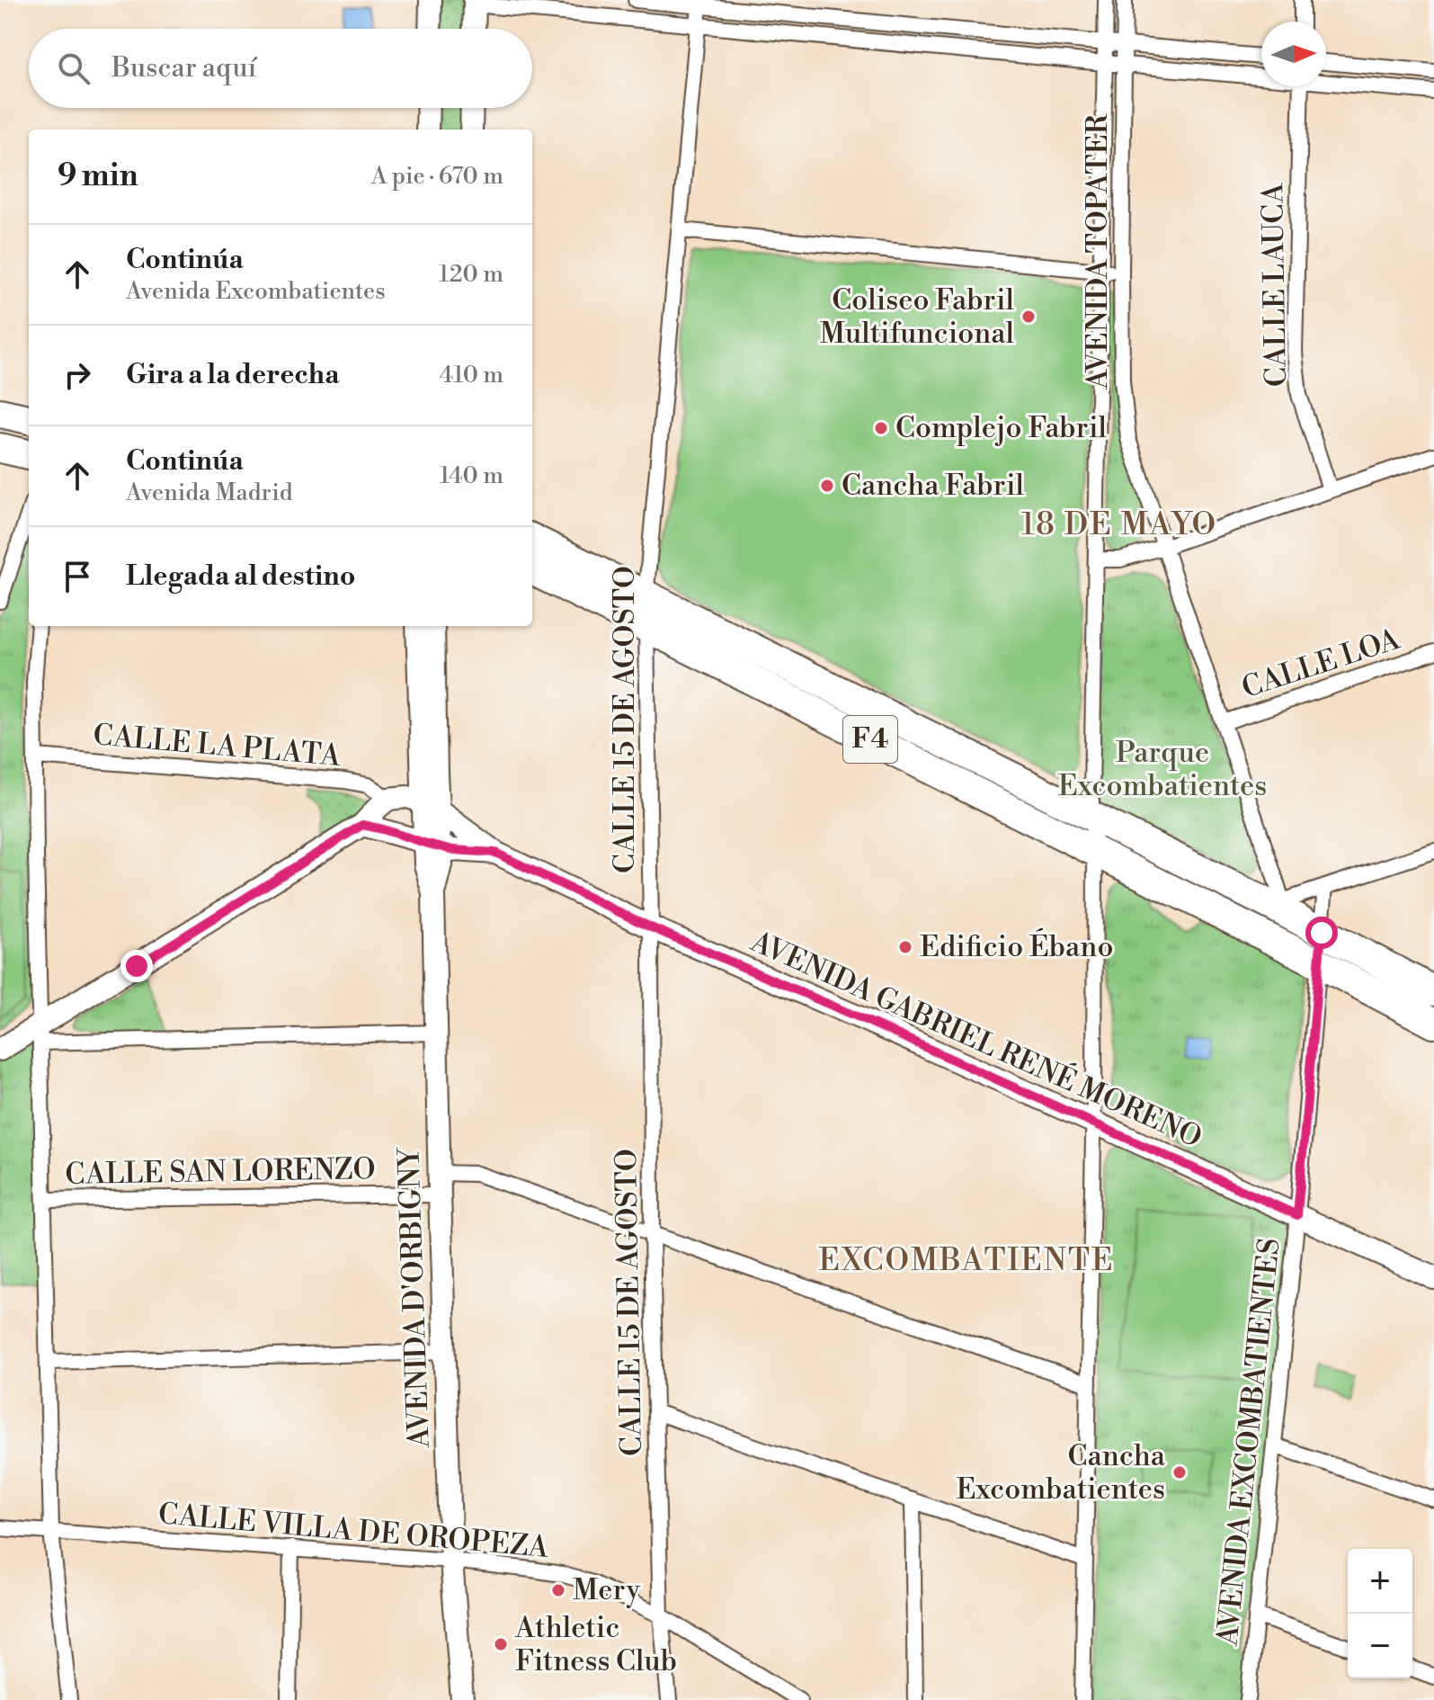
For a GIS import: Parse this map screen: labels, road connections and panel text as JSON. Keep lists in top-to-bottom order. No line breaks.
{"streets":{"highway":["F4"],"street":["AVENIDA TOPATER","CALLE LAUCA","CALLE LOA","CALLE 15 DE AGOSTO","CALLE LA PLATA","AVENIDA GABRIEL RENÉ MORENO","CALLE SAN LORENZO","AVENIDA D'ORBIGNY","AVENIDA EXCOMBATIENTES","CALLE VILLA DE OROPEZA"]},"crossings":[["AVENIDA TOPATER","CALLE LOA"],["AVENIDA TOPATER","F4"],["CALLE 15 DE AGOSTO","F4"],["CALLE 15 DE AGOSTO","AVENIDA GABRIEL RENÉ MORENO"],["CALLE 15 DE AGOSTO","CALLE SAN LORENZO"],["CALLE 15 DE AGOSTO","CALLE VILLA DE OROPEZA"],["F4","AVENIDA EXCOMBATIENTES"],["AVENIDA GABRIEL RENÉ MORENO","AVENIDA D'ORBIGNY"],["AVENIDA GABRIEL RENÉ MORENO","AVENIDA EXCOMBATIENTES"],["CALLE SAN LORENZO","AVENIDA D'ORBIGNY"],["AVENIDA D'ORBIGNY","CALLE VILLA DE OROPEZA"]],"districts":["18 DE MAYO","EXCOMBATIENTE"],"parks":["Parque Excombatientes"],"places":["Coliseo Fabril Multifuncional","Complejo Fabril","Cancha Fabril","Edificio Ébano","Cancha Excombatientes","Mery","Athletic Fitness Club"],"north":"right","page":{"search":"Buscar aquí","heading":["9 min","A pie · 670 m"],"list":[["Continúa","Avenida Excombatientes","120 m"],["Gira a la derecha","410 m"],["Continúa","Avenida Madrid","140 m"],"Llegada al destino"],"map_buttons":["+","−"]}}
